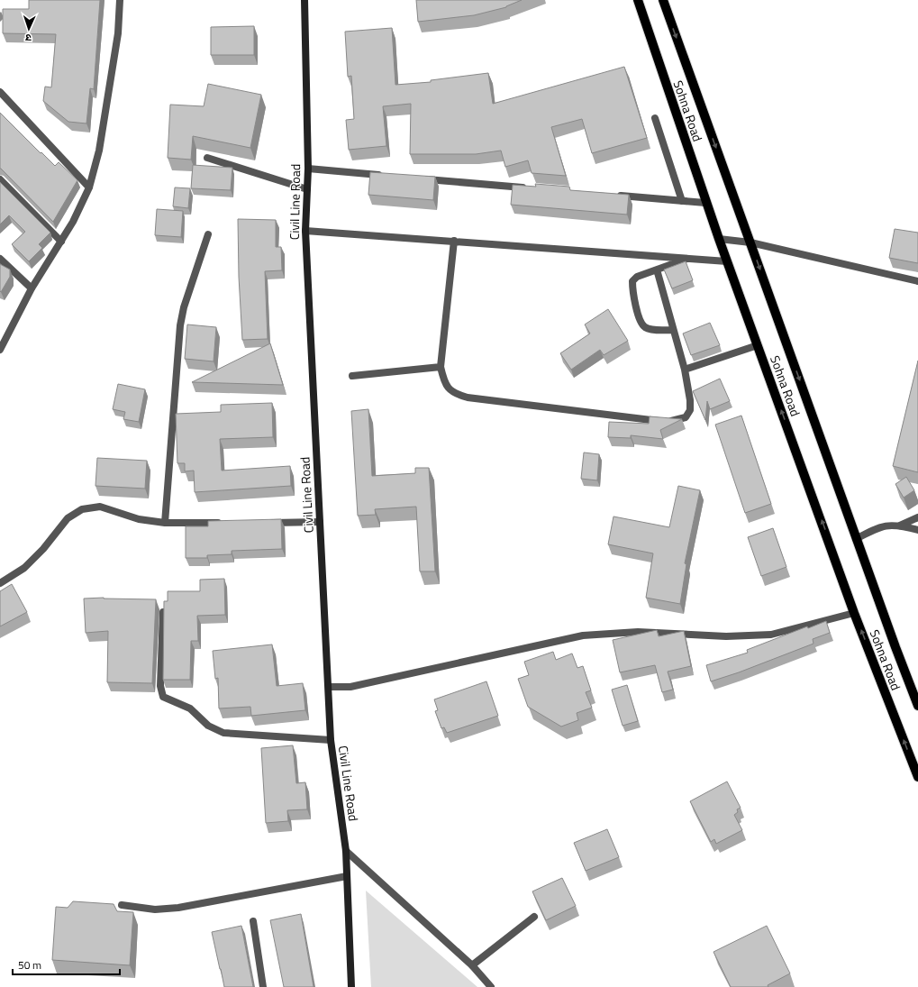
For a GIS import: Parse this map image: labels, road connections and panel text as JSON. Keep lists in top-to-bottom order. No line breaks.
{"streets":{"main road":["Sohna Road"],"street":["Civil Line Road"]},"scale_bar":"50 m","north":"bottom"}
